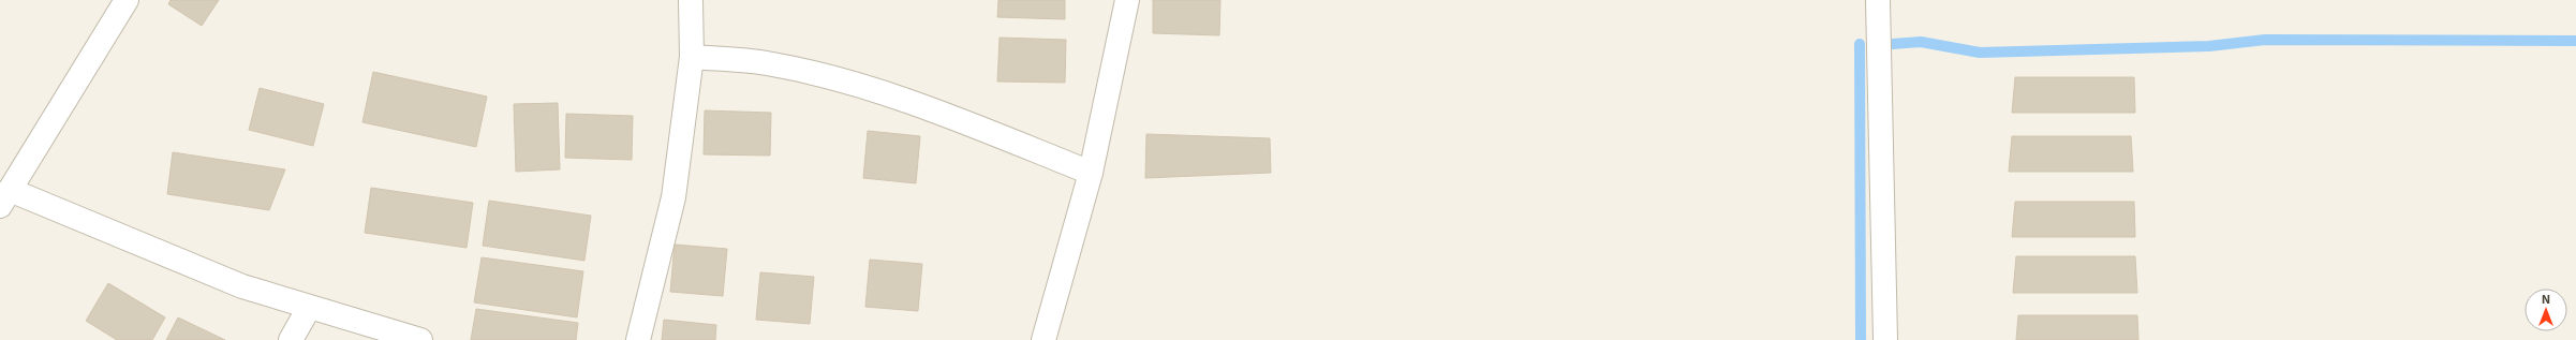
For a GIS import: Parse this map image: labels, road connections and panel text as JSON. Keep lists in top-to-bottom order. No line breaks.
{"north":"top"}
